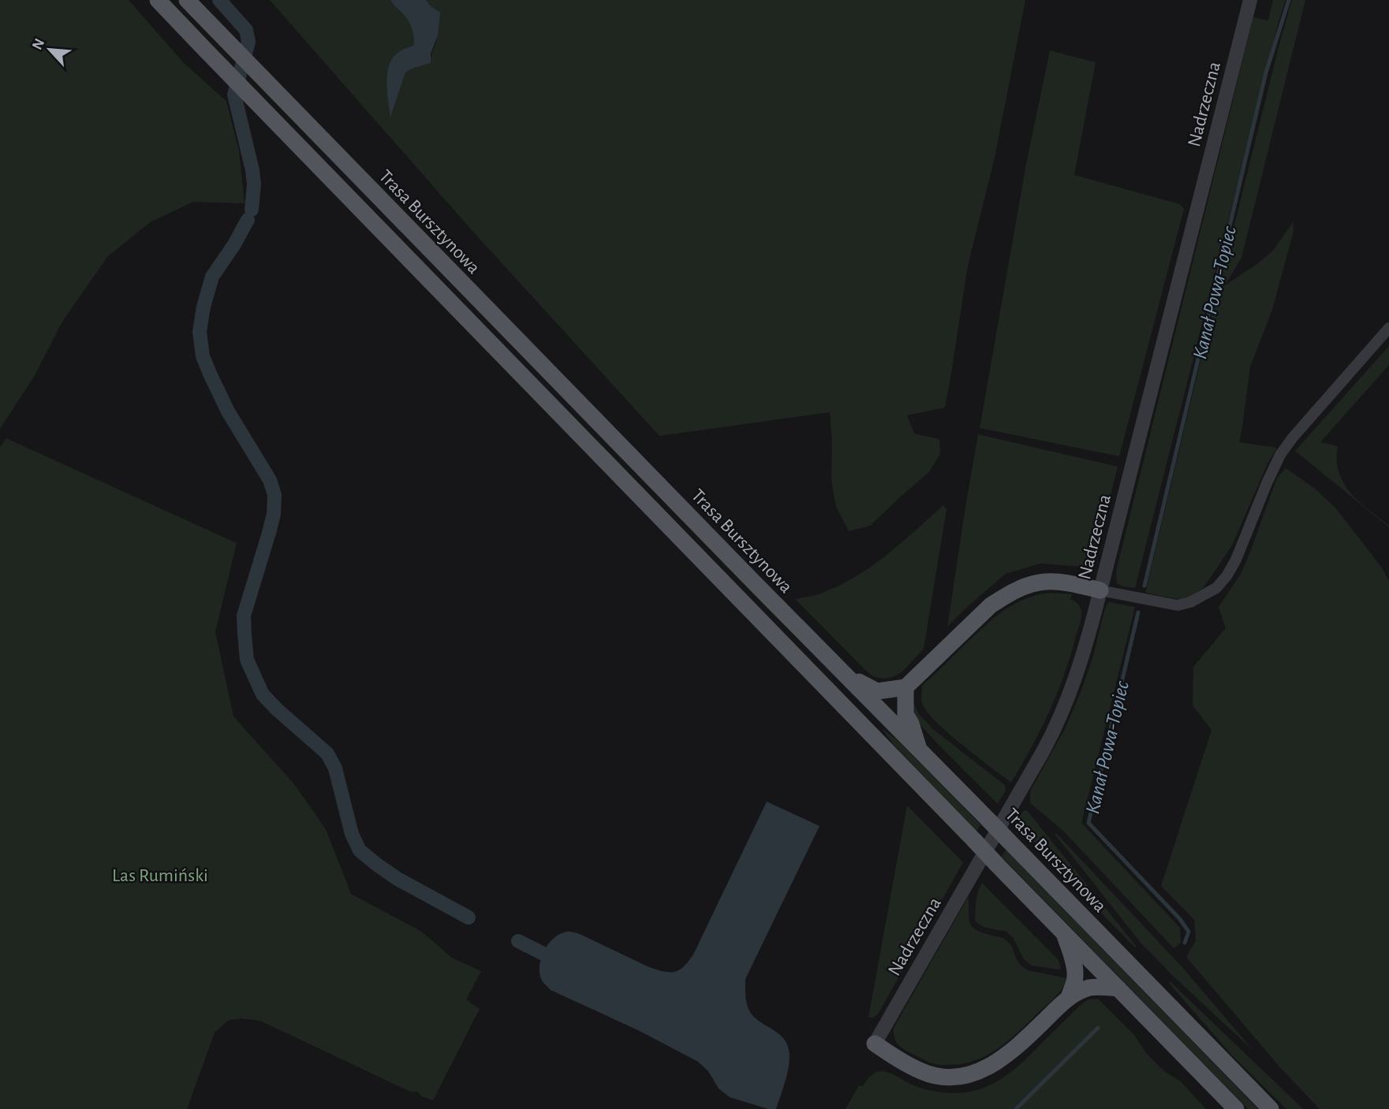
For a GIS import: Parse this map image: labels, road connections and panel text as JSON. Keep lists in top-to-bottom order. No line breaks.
{"streets":{"main road":["Trasa Bursztynowa"],"street":["Nadrzeczna"]},"water":["Kanał Powa-Topiec"],"parks":["Las Rumiński"],"north":"top left"}
